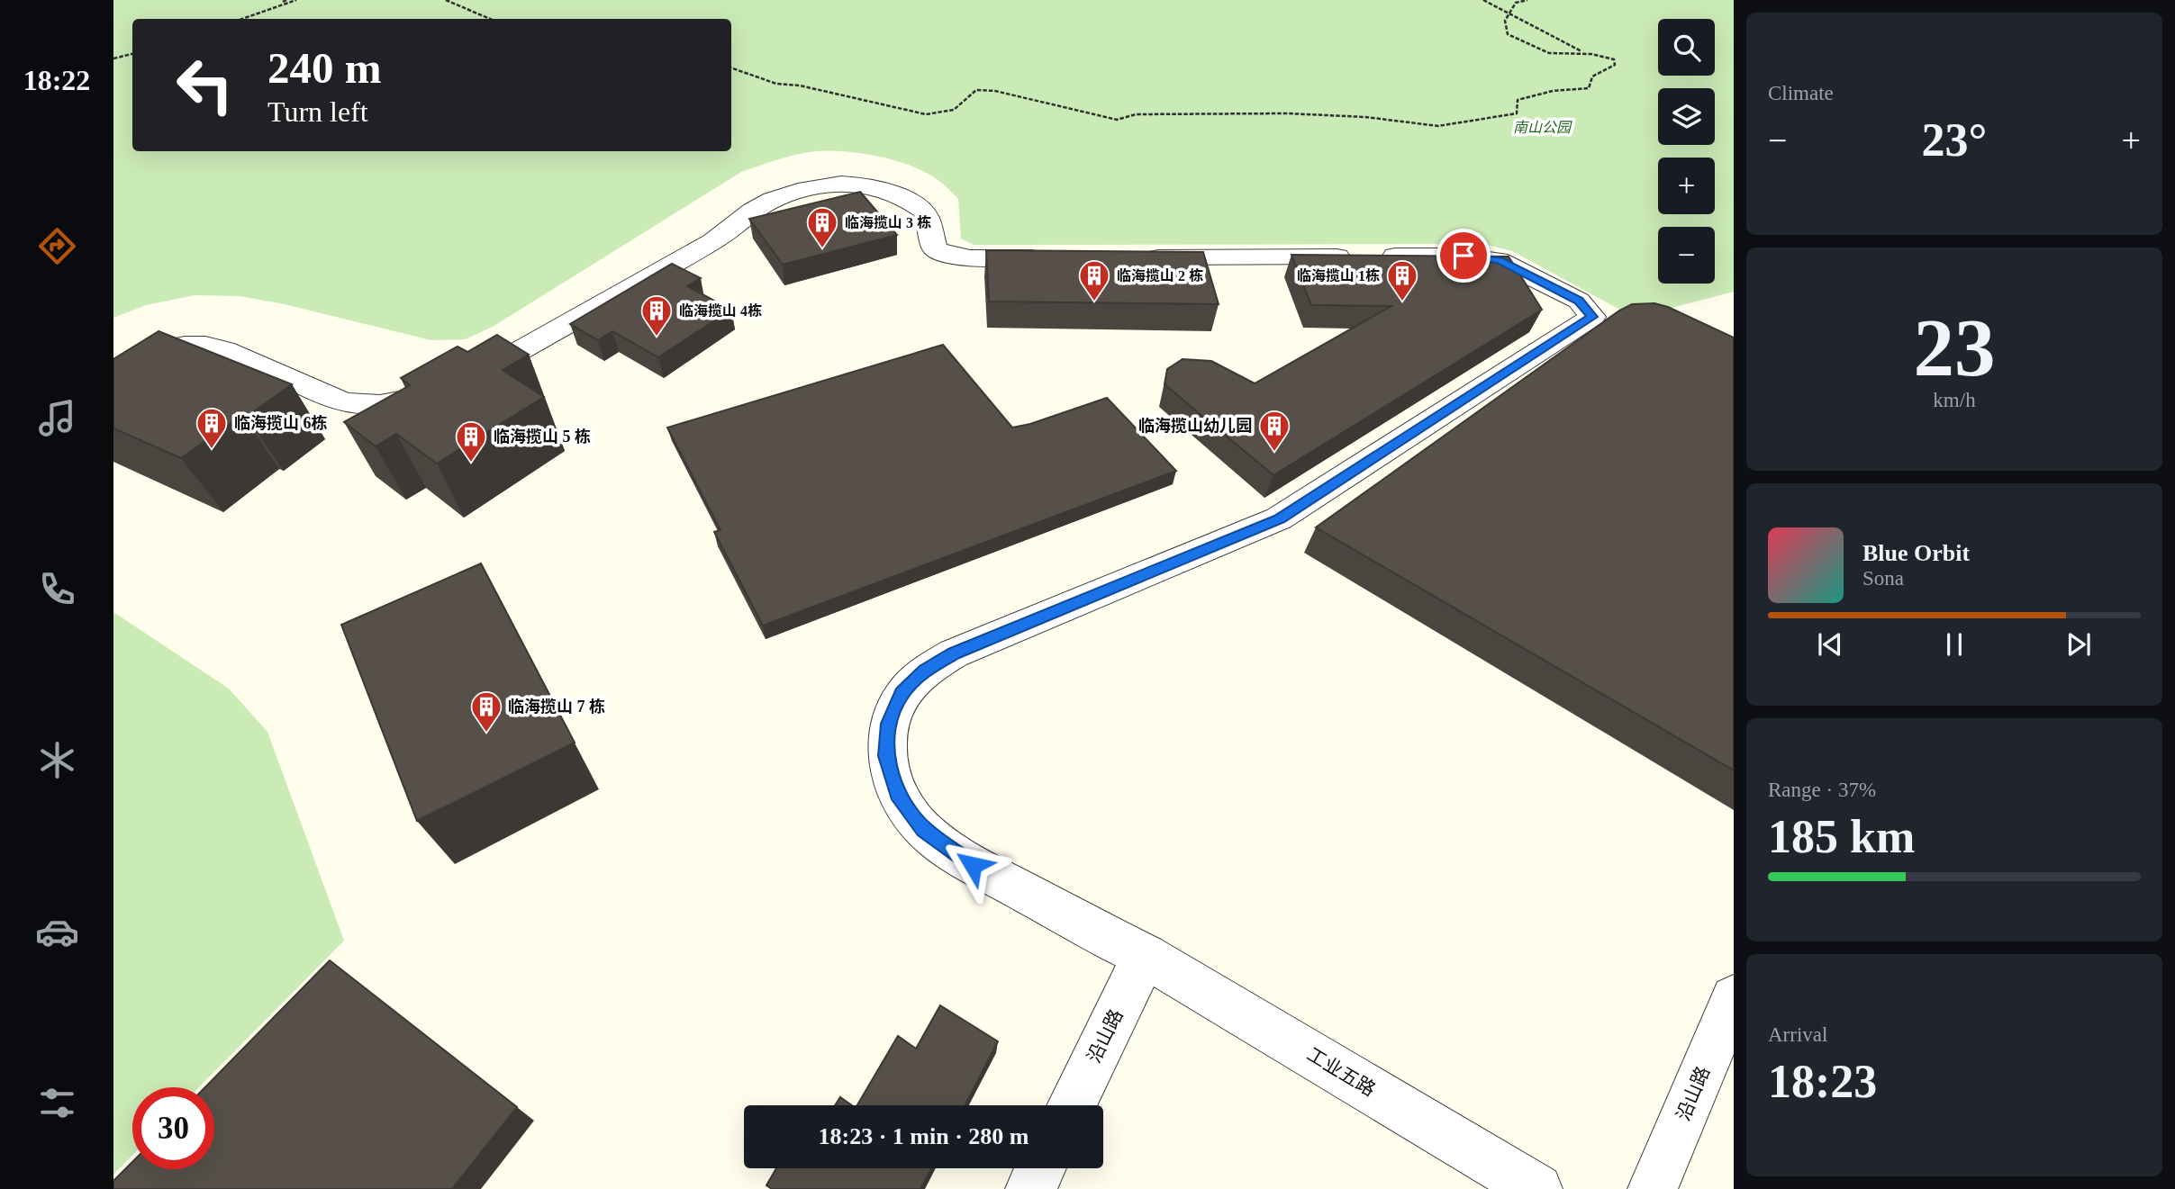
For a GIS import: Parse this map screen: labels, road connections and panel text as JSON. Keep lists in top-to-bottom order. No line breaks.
{"streets":{"street":["沿山路","工业五路"]},"crossings":[["沿山路","工业五路"]],"parks":["南山公园"],"places":{"building":["临海揽山 3 栋","临海揽山 2 栋","临海揽山 1栋","临海揽山 4栋","临海揽山 6栋","临海揽山幼儿园","临海揽山 5 栋","临海揽山 7 栋"]},"page":{"tabs":"18:22","tile":["Climate",["23","km/h"],["Range · 37%","185 km"],["Arrival","18:23"]],"map_buttons":["+","−"],"turn":["240 m","Turn left"],"heat":["−","23°","+"],"song":["Blue Orbit","Sona"],"limit":"30","trip":"18:23 · 1 min · 280 m"}}
